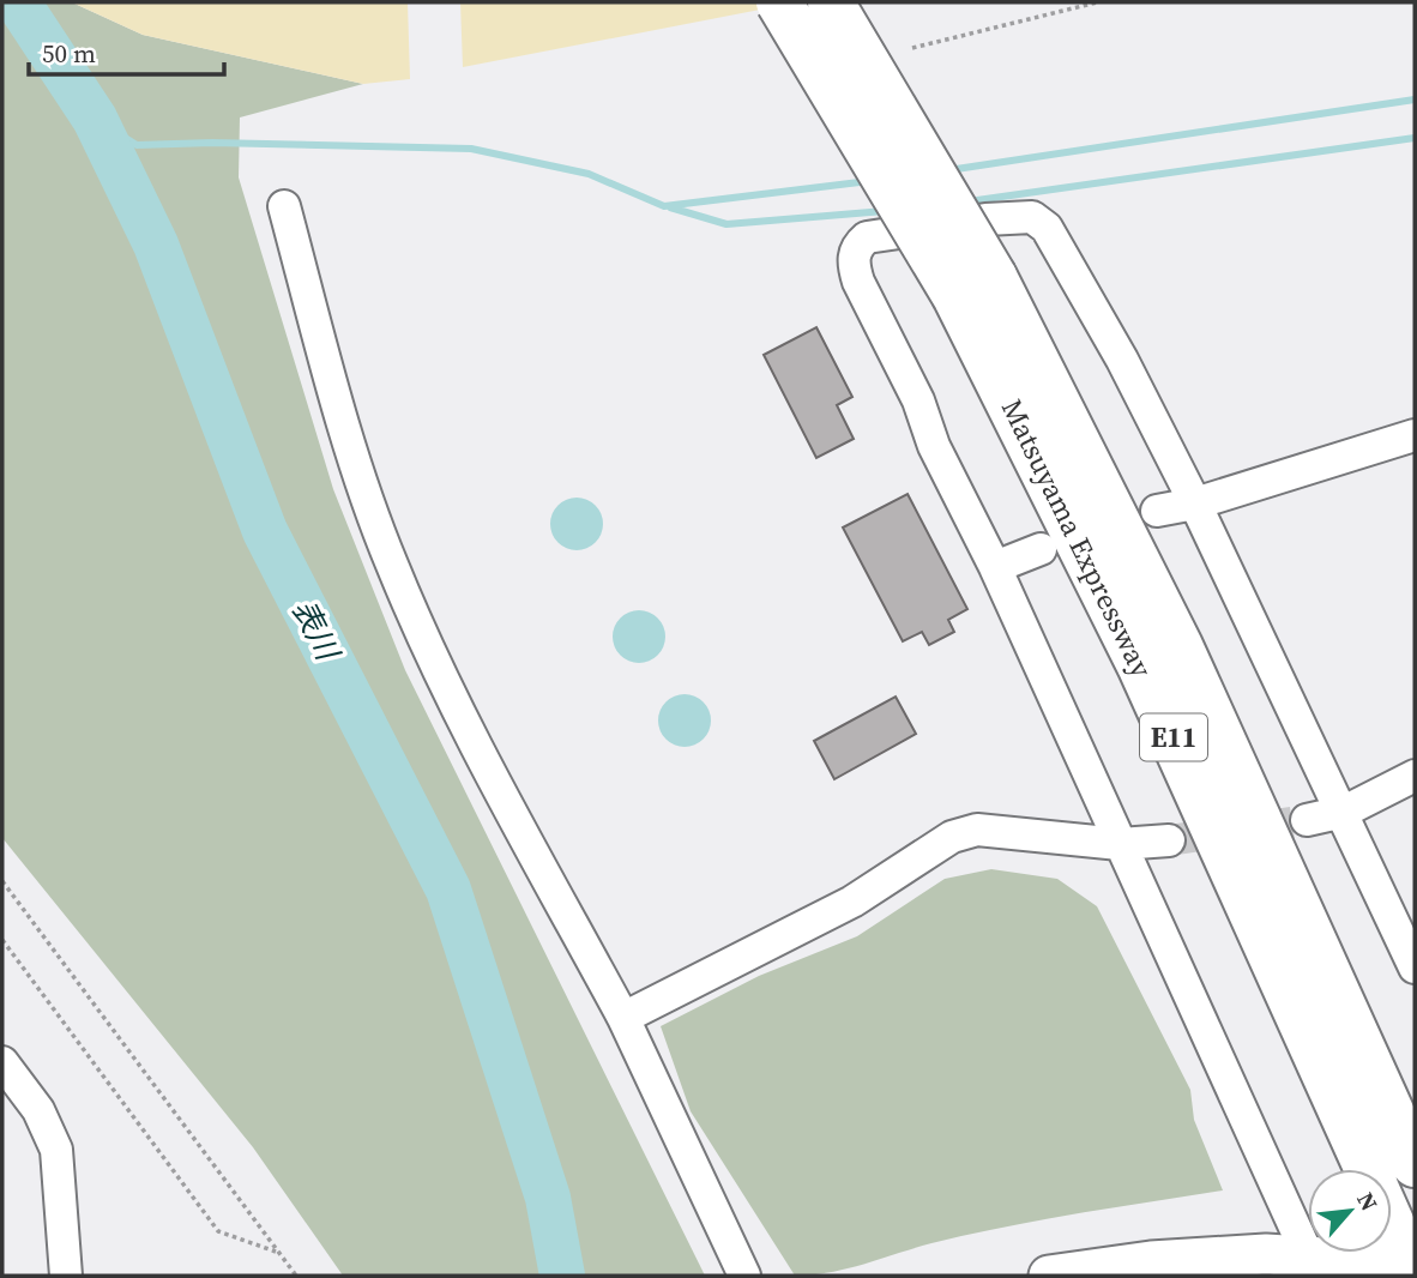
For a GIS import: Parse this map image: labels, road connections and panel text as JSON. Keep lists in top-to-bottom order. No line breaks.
{"streets":{"highway":["Matsuyama Expressway","E11"]},"water":["表川"],"scale_bar":"50 m","north":"top right"}
